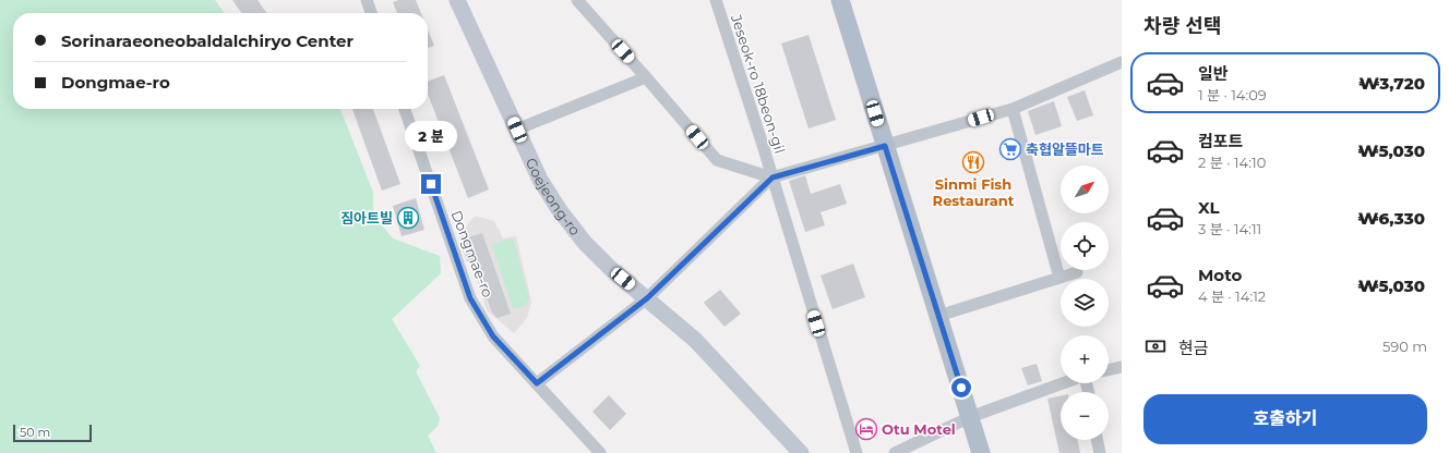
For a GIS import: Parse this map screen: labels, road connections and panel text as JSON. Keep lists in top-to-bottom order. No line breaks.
{"streets":{"main road":["Goejeong-ro"],"street":["Jeseok-ro 18beon-gil","Dongmae-ro"]},"places":{"supermarket":["축협알뜰마트"],"restaurant":["Sinmi Fish Restaurant"],"building":["짐아트빌"],"hotel":["Otu Motel"]},"scale_bar":"50 m","north":"top right","page":{"heading":"차량 선택","banner":["Sorinaraeoneobaldalchiryo Center","Dongmae-ro"],"list":[{"name":"일반","note":"1 분 · 14:09","value":"₩3,720"},{"name":"컴포트","note":"2 분 · 14:10","value":"₩5,030"},{"name":"XL","note":"3 분 · 14:11","value":"₩6,330"},{"name":"Moto","note":"4 분 · 14:12","value":"₩5,030"}],"bubble":"2 분","map_buttons":["+","−"],"pay":["현금","590 m"],"buttons":"호출하기","scale":"50 m"}}
